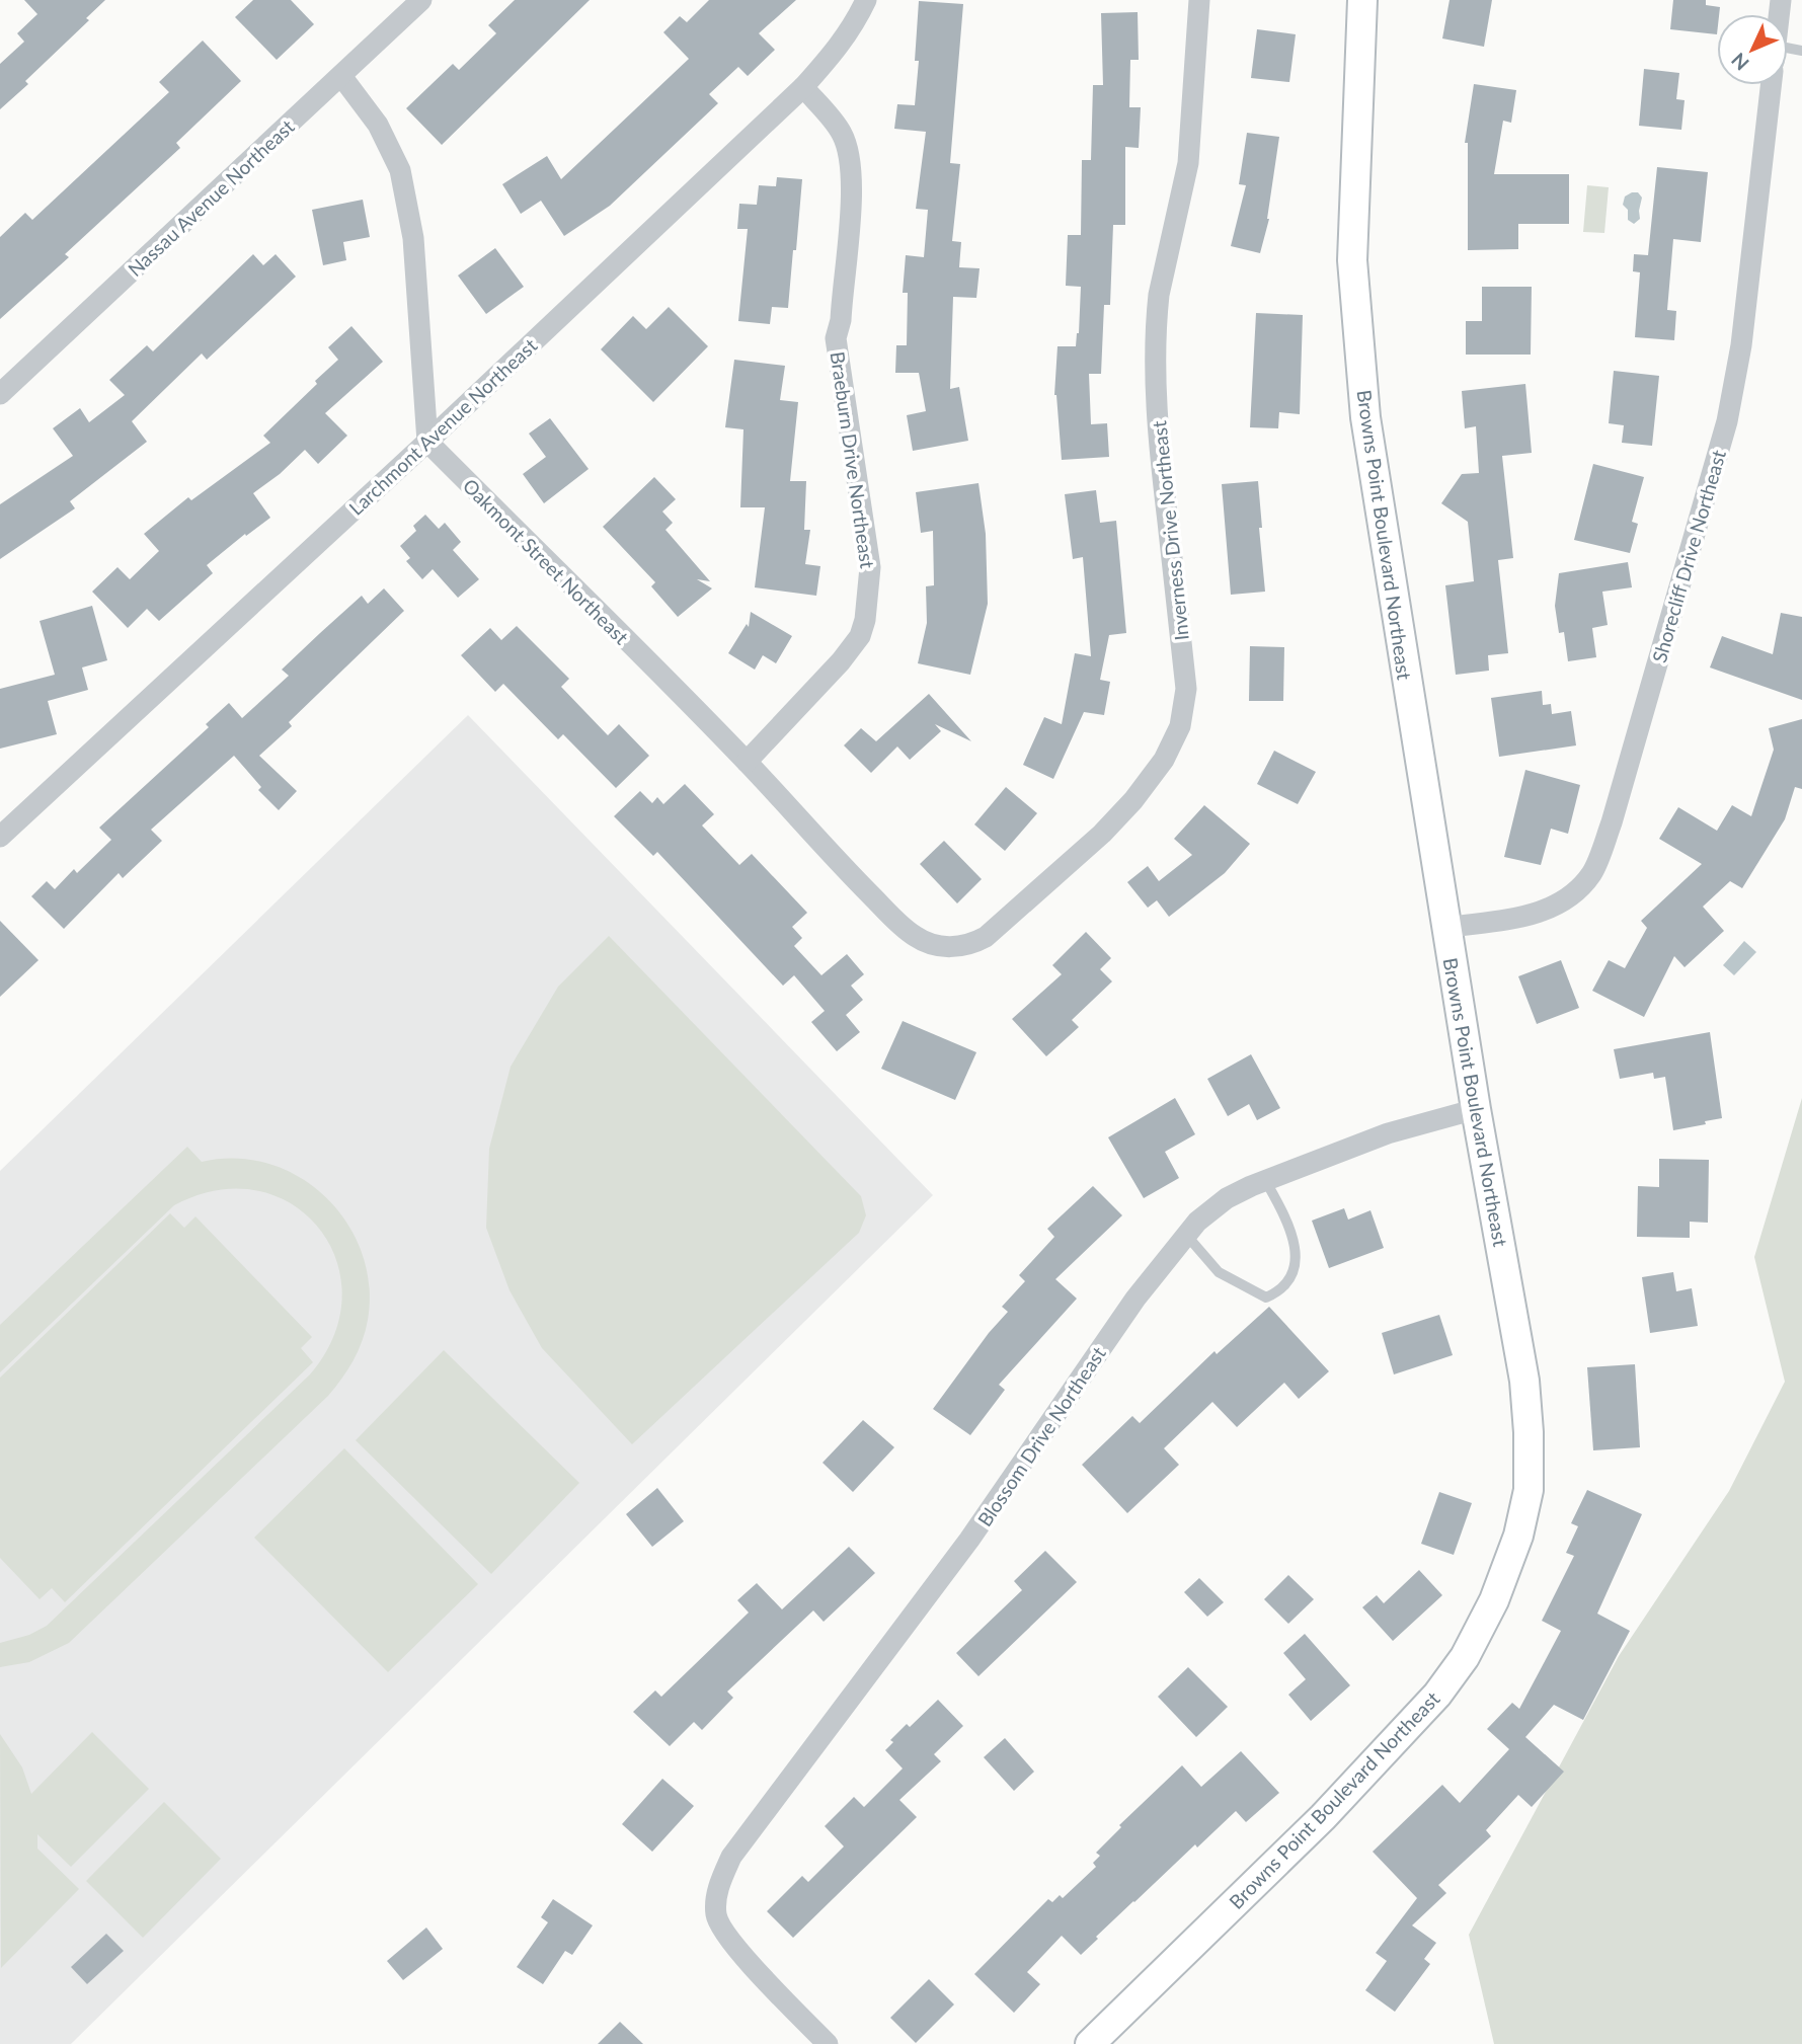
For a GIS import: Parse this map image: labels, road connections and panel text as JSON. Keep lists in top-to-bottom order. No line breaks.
{"streets":{"street":["Nassau Avenue Northeast","Larchmont Avenue Northeast","Braeburn Drive Northeast","Inverness Drive Northeast","Browns Point Boulevard Northeast","Shorecliff Drive Northeast","Oakmont Street Northeast","Blossom Drive Northeast"]},"crossings":[["Larchmont Avenue Northeast","Braeburn Drive Northeast"],["Larchmont Avenue Northeast","Oakmont Street Northeast"],["Braeburn Drive Northeast","Oakmont Street Northeast"],["Inverness Drive Northeast","Oakmont Street Northeast"],["Browns Point Boulevard Northeast","Shorecliff Drive Northeast"],["Browns Point Boulevard Northeast","Blossom Drive Northeast"]],"north":"bottom left"}
